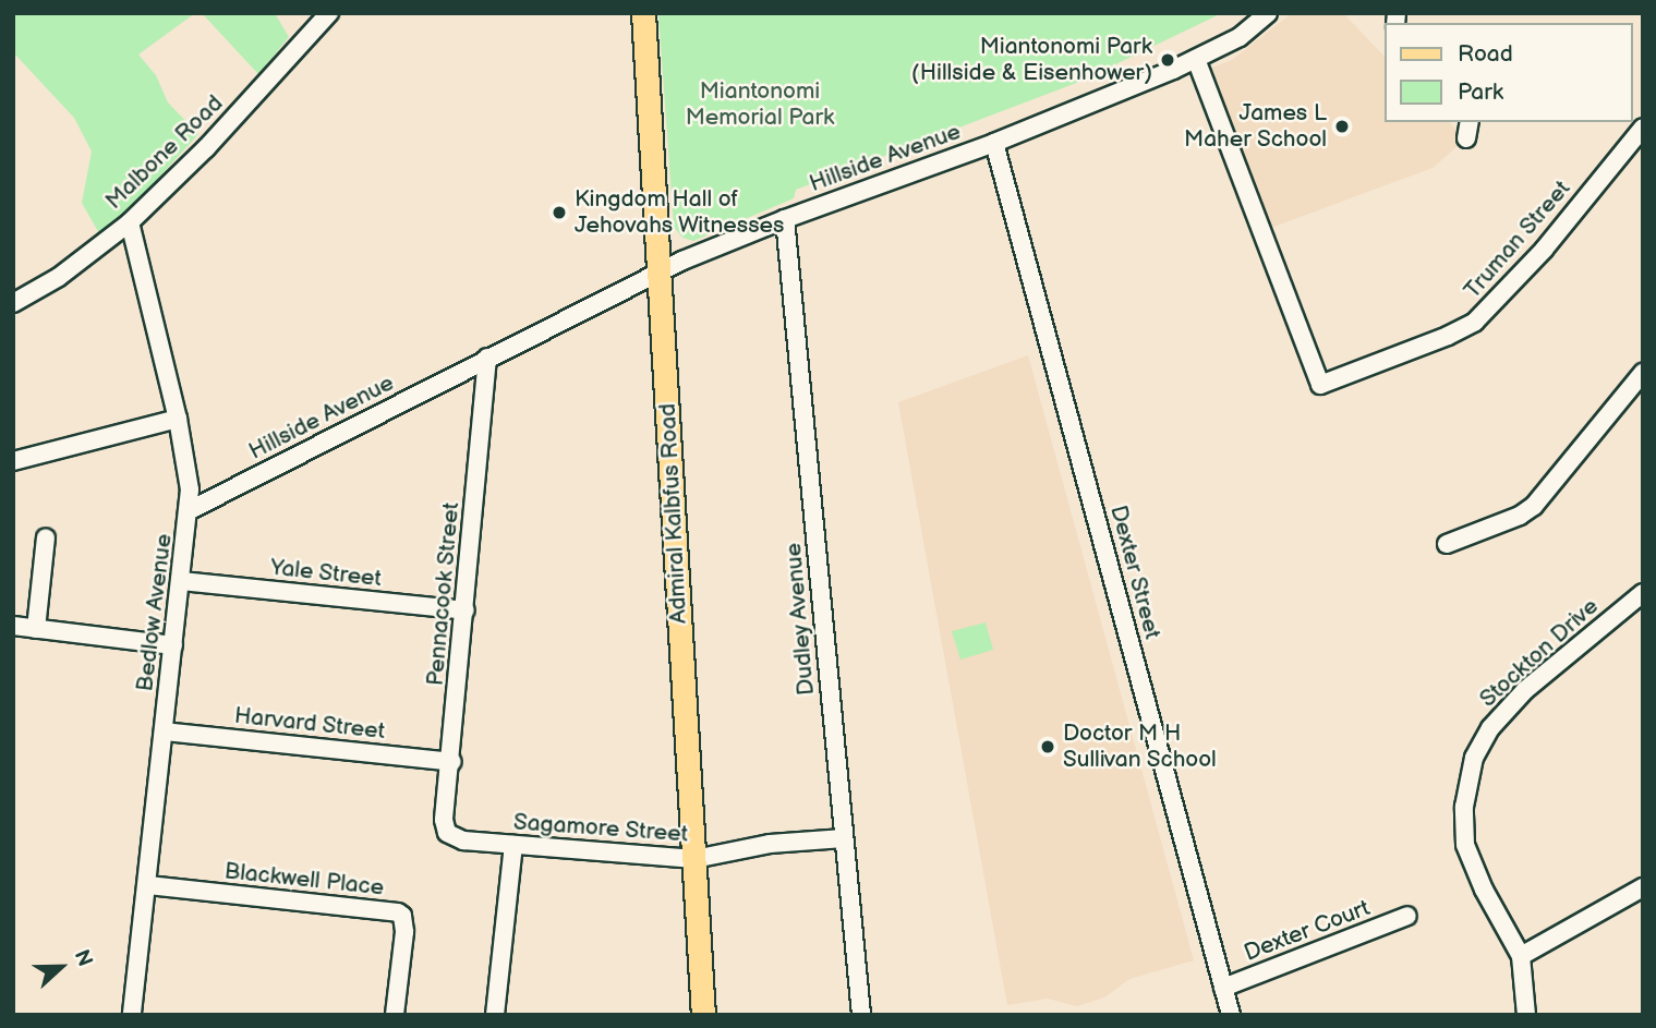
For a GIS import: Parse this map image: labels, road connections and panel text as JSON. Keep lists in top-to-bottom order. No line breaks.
{"streets":{"main road":["Admiral Kalbfus Road"],"street":["Malbone Road","Hillside Avenue","Truman Street","Dexter Street","Yale Street","Pennacook Street","Bedlow Avenue","Dudley Avenue","Stockton Drive","Harvard Street","Sagamore Street","Blackwell Place","Dexter Court"]},"crossings":[["Malbone Road","Bedlow Avenue"],["Hillside Avenue","Truman Street"],["Hillside Avenue","Admiral Kalbfus Road"],["Hillside Avenue","Dexter Street"],["Hillside Avenue","Pennacook Street"],["Hillside Avenue","Bedlow Avenue"],["Hillside Avenue","Dudley Avenue"],["Admiral Kalbfus Road","Sagamore Street"],["Dexter Street","Dexter Court"],["Yale Street","Pennacook Street"],["Yale Street","Bedlow Avenue"],["Pennacook Street","Harvard Street"],["Pennacook Street","Sagamore Street"],["Bedlow Avenue","Harvard Street"],["Bedlow Avenue","Blackwell Place"],["Dudley Avenue","Sagamore Street"]],"parks":["Miantonomi Memorial Park"],"places":["Miantonomi Park (Hillside & Eisenhower)","James L Maher School","Kingdom Hall of Jehovahs Witnesses","Doctor M H Sullivan School"],"legend":["Road","Park"],"north":"right"}
